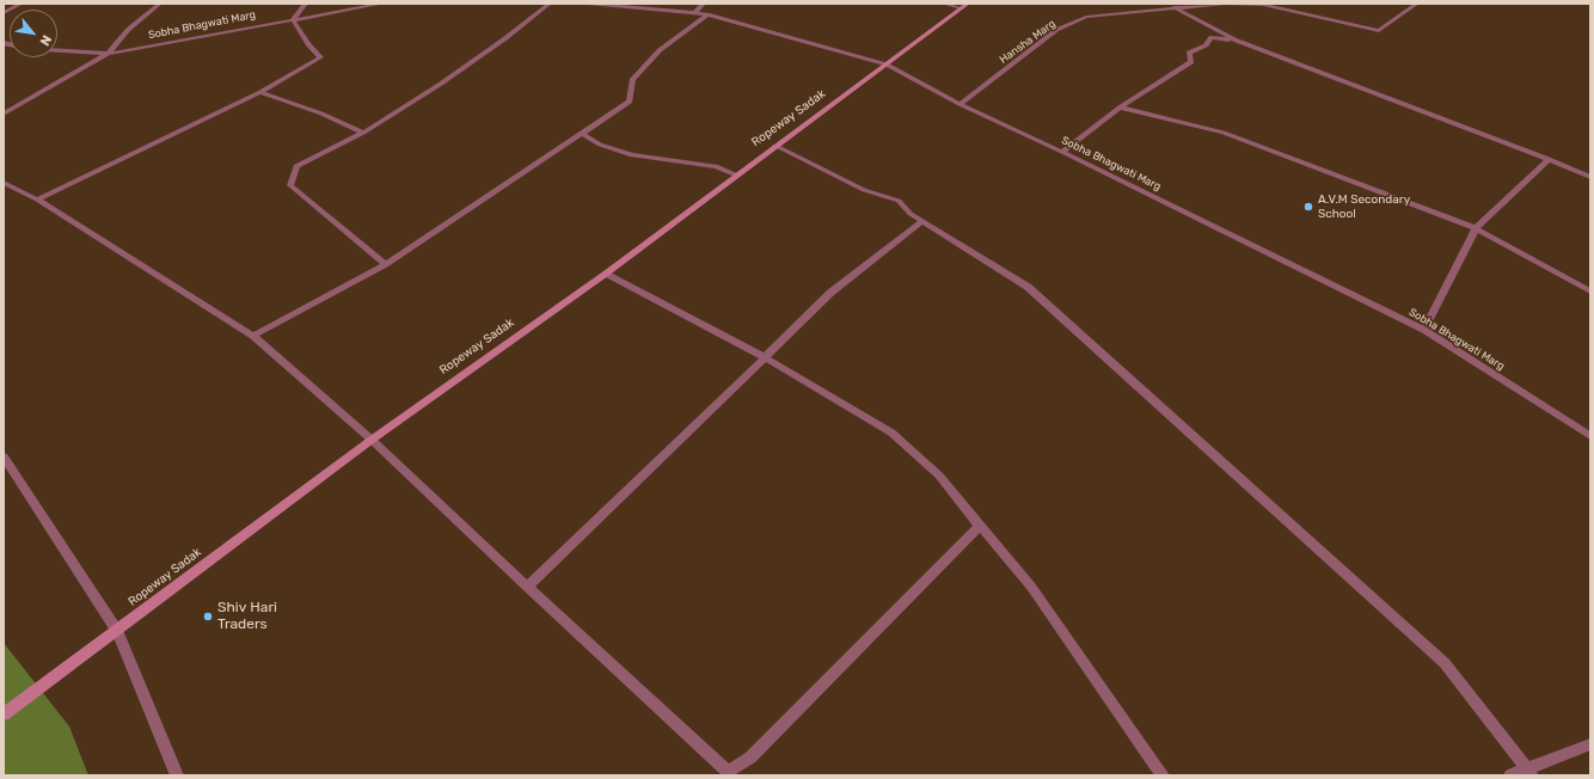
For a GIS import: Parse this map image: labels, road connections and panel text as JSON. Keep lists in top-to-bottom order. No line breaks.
{"streets":{"main road":["Ropeway Sadak"],"street":["Sobha Bhagwati Marg","Hansha Marg"]},"crossings":[["Sobha Bhagwati Marg","Hansha Marg"],["Sobha Bhagwati Marg","Ropeway Sadak"]],"places":["A.V.M Secondary School","Shiv Hari Traders"],"north":"bottom right"}
